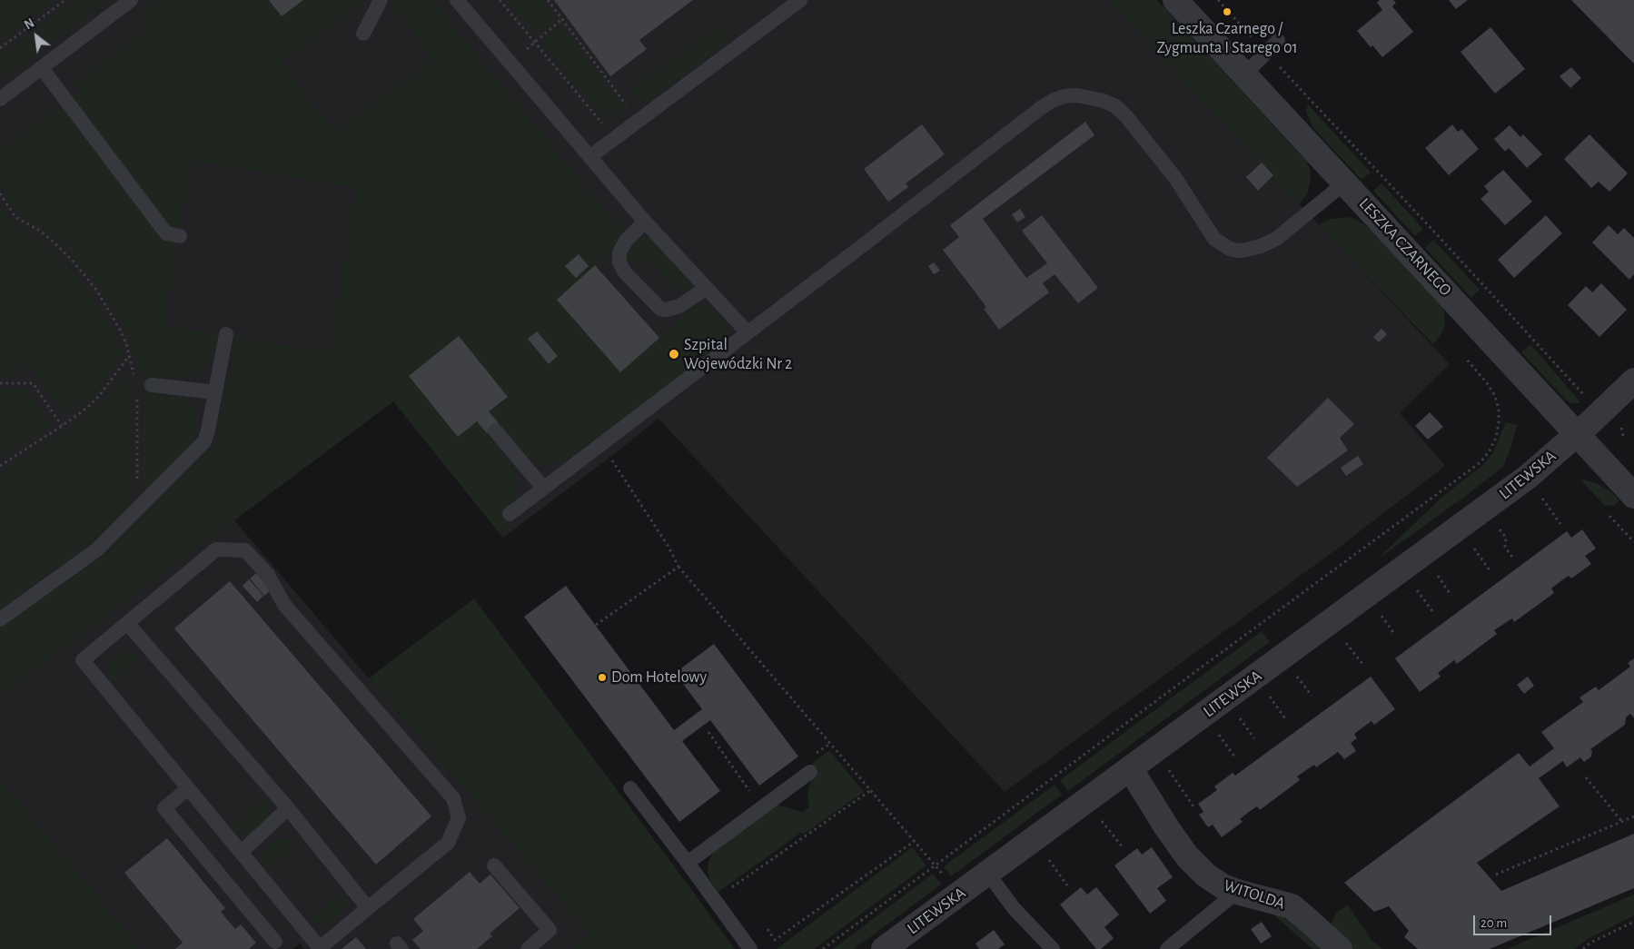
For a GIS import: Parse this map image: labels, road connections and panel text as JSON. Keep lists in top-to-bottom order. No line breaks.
{"streets":{"street":["LESZKA CZARNEGO","LITEWSKA","WITOLDA"]},"crossings":[["LESZKA CZARNEGO","LITEWSKA"],["LITEWSKA","WITOLDA"]],"places":["Leszka Czarnego / Zygmunta I Starego 01","Szpital Wojewódzki Nr 2","Dom Hotelowy"],"scale_bar":"20 m","north":"top left"}
